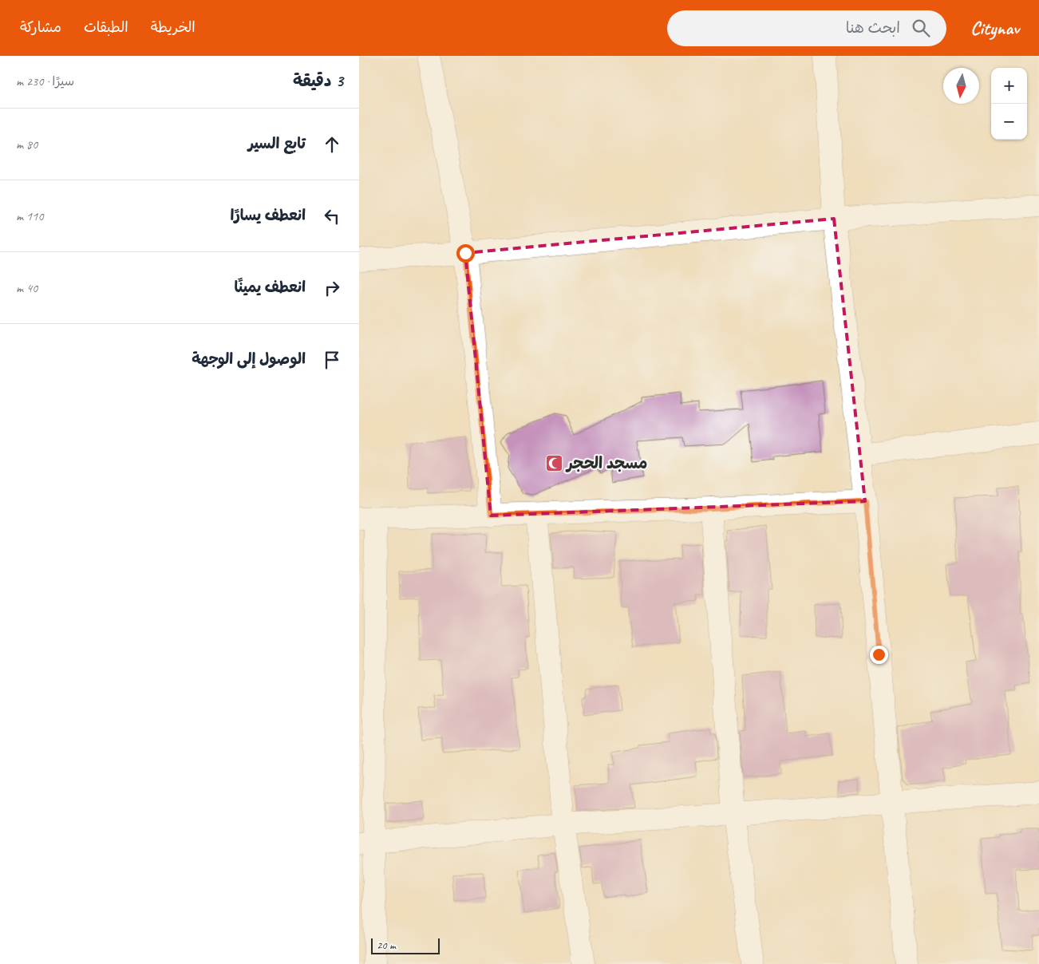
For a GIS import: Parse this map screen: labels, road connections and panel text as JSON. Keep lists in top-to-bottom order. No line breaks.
{"places":{"mosque":["مسجد الحجر"]},"scale_bar":"20 m","north":"bottom","page":{"header":"Citynav","search":"ابحث هنا","nav":["الخريطة","الطبقات","مشاركة"],"heading":["3 دقيقة","سيرًا · 230 m"],"map_buttons":["+","−"],"list":[["تابع السير","80 m"],["انعطف يسارًا","110 m"],["انعطف يمينًا","40 m"],"الوصول إلى الوجهة"],"scale":"20 m"}}
